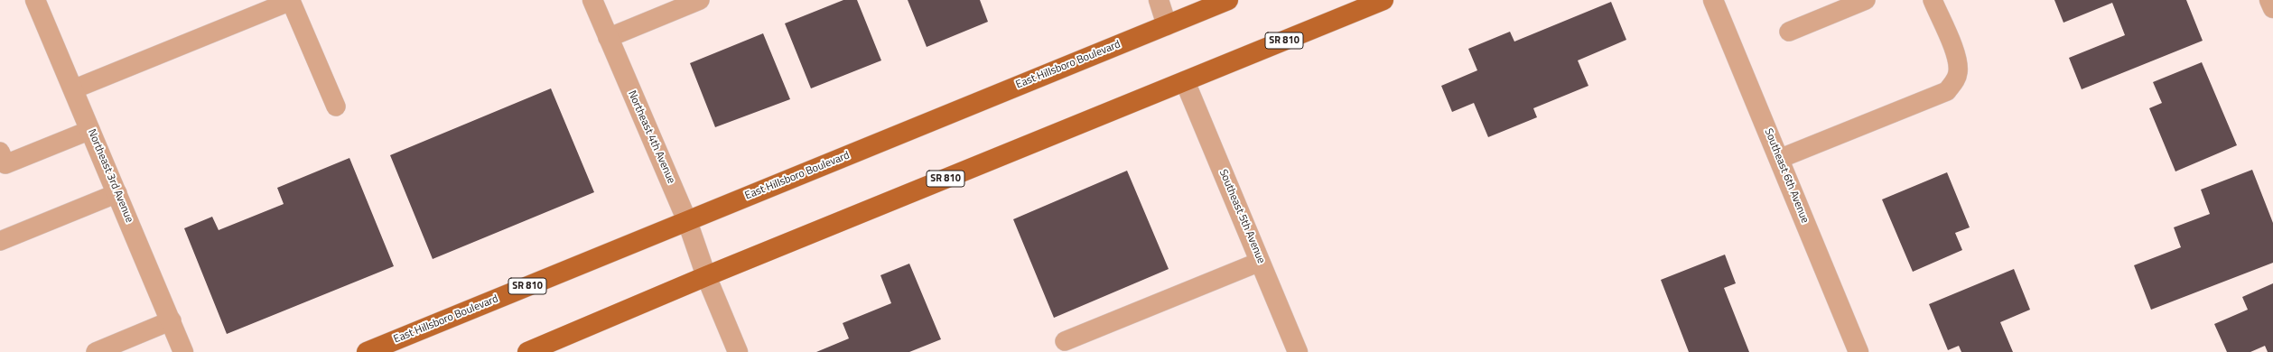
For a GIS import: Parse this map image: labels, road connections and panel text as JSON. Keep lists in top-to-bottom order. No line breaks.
{"streets":{"main road":["SR 810","East Hillsboro Boulevard"],"street":["Northeast 4th Avenue","Northeast 3rd Avenue","Southeast 6th Avenue","Southeast 5th Avenue"]},"crossings":[["SR 810","Northeast 4th Avenue"],["SR 810","Southeast 5th Avenue"],["East Hillsboro Boulevard","Northeast 4th Avenue"]]}
